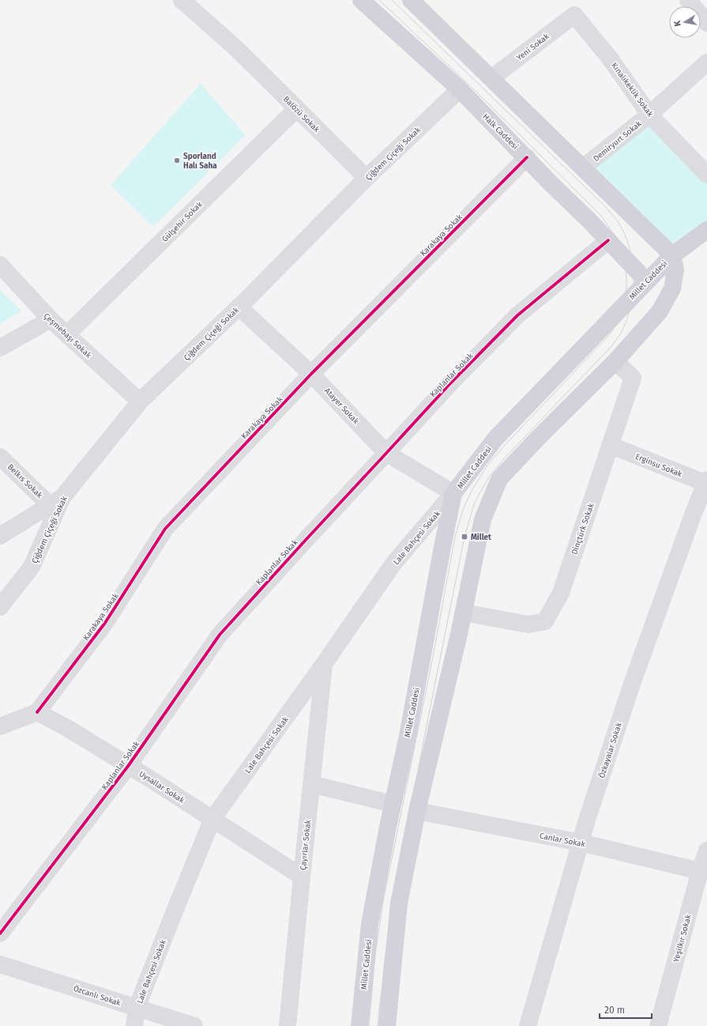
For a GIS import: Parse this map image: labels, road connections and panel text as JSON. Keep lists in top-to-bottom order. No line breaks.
{"streets":{"main road":["Halk Caddesi","Millet Caddesi"],"street":["Yeni Sokak","Kınalıkeklik Sokak","Balözü Sokak","Demiryurt Sokak","Çiğdem Çiçeği Sokak","Gülşehir Sokak","Karakaya Sokak","Çeşmebaşı Sokak","Kaplanlar Sokak","Atayer Sokak","Erginsu Sokak","Belkıs Sokak","Dinçtürk Sokak","Lale Bahçesi Sokak","Özkayalar Sokak","Uysallar Sokak","Canlar Sokak","Çayırlar Sokak","Yeşilkır Sokak","Özcanlı Sokak"]},"crossings":[["Yeni Sokak","Kınalıkeklik Sokak"],["Kınalıkeklik Sokak","Demiryurt Sokak"],["Balözü Sokak","Çiğdem Çiçeği Sokak"],["Balözü Sokak","Gülşehir Sokak"],["Halk Caddesi","Çiğdem Çiçeği Sokak"],["Halk Caddesi","Karakaya Sokak"],["Halk Caddesi","Millet Caddesi"],["Halk Caddesi","Kaplanlar Sokak"],["Çiğdem Çiçeği Sokak","Çeşmebaşı Sokak"],["Çiğdem Çiçeği Sokak","Atayer Sokak"],["Çiğdem Çiçeği Sokak","Belkıs Sokak"],["Gülşehir Sokak","Çeşmebaşı Sokak"],["Karakaya Sokak","Atayer Sokak"],["Karakaya Sokak","Uysallar Sokak"],["Millet Caddesi","Atayer Sokak"],["Millet Caddesi","Dinçtürk Sokak"],["Millet Caddesi","Lale Bahçesi Sokak"],["Millet Caddesi","Canlar Sokak"],["Kaplanlar Sokak","Atayer Sokak"],["Kaplanlar Sokak","Uysallar Sokak"],["Atayer Sokak","Lale Bahçesi Sokak"],["Erginsu Sokak","Dinçtürk Sokak"],["Erginsu Sokak","Özkayalar Sokak"],["Lale Bahçesi Sokak","Uysallar Sokak"],["Lale Bahçesi Sokak","Çayırlar Sokak"],["Lale Bahçesi Sokak","Özcanlı Sokak"],["Özkayalar Sokak","Canlar Sokak"],["Uysallar Sokak","Çayırlar Sokak"],["Canlar Sokak","Yeşilkır Sokak"]],"places":{"other":["Sporland Halı Saha"],"transit":["Millet"]},"scale_bar":"20 m","north":"left"}
